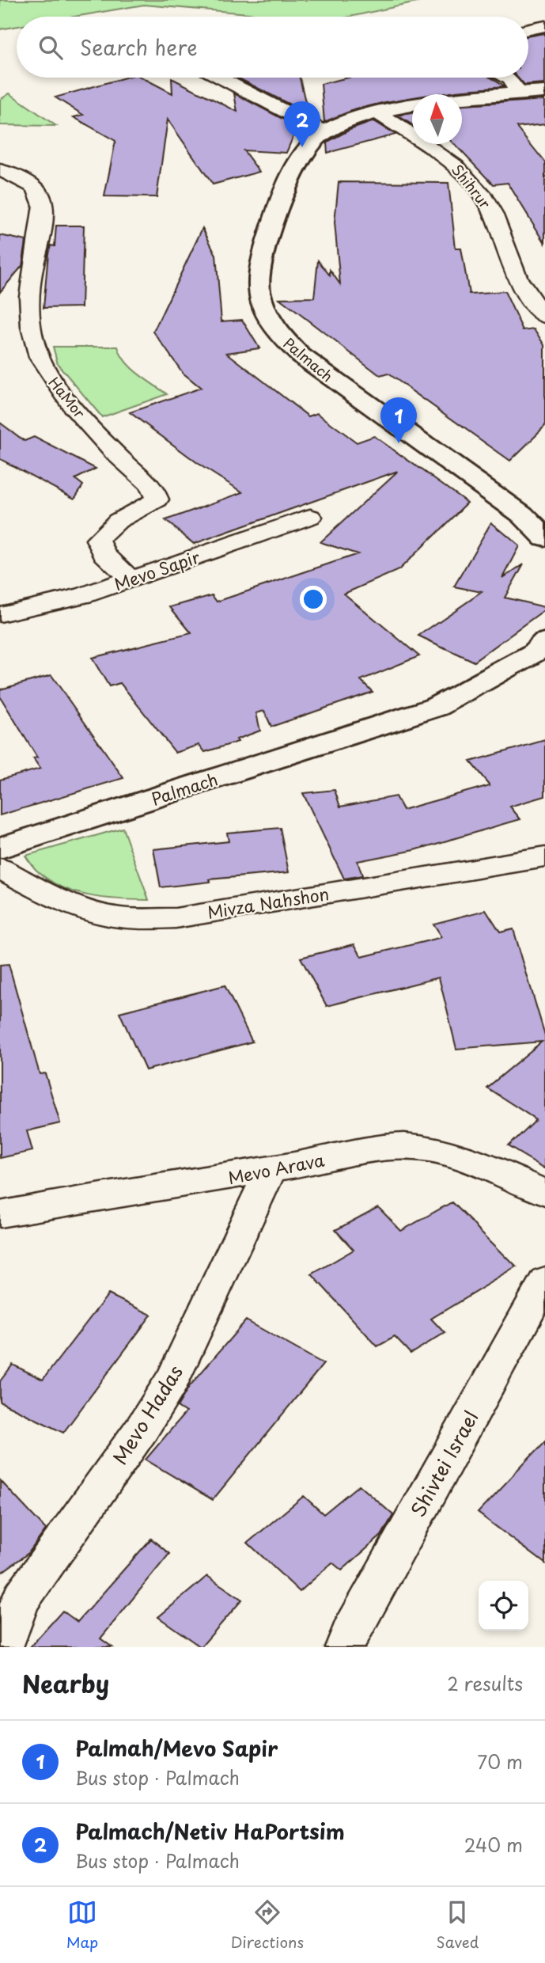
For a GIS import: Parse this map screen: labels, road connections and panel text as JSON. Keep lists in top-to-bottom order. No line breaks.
{"streets":{"street":["Shihrur","Palmach","HaMor","Mevo Sapir","Mivza Nahshon","Mevo Arava","Mevo Hadas","Shivtei Israel"]},"crossings":[["Shihrur","Palmach"],["HaMor","Mevo Sapir"],["Mevo Arava","Mevo Hadas"]],"north":"top","page":{"search":"Search here","pins":["2","1"],"heading":["Nearby","2 results"],"list":[{"mark":"1","name":"Palmah/Mevo Sapir","note":"Bus stop · Palmach","value":"70 m"},{"mark":"2","name":"Palmach/Netiv HaPortsim","note":"Bus stop · Palmach","value":"240 m"}],"nav":["Map","Directions","Saved"]}}
